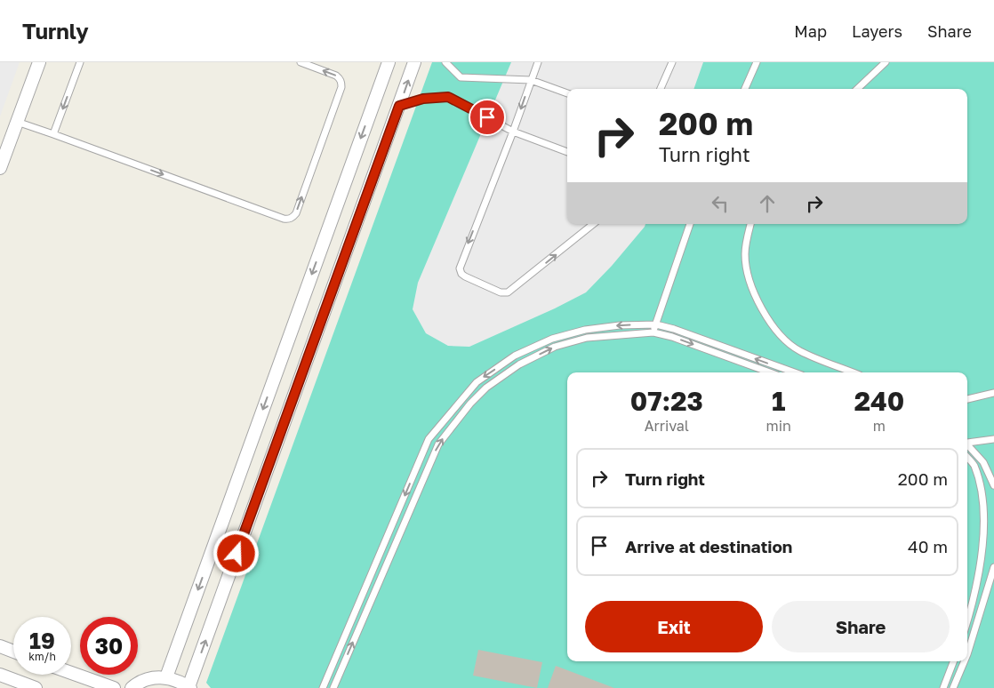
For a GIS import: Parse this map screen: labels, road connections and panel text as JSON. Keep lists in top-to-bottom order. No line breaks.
{"page":{"header":"Turnly","nav":["Map","Layers","Share"],"turn":["200 m","Turn right"],"eta":["07:23","Arrival","1","min","240","m"],"list":[{"name":"Turn right","value":"200 m"},{"name":"Arrive at destination","value":"40 m"}],"buttons":["Exit","Share"],"speed":"19 km/h","limit":"30"}}
